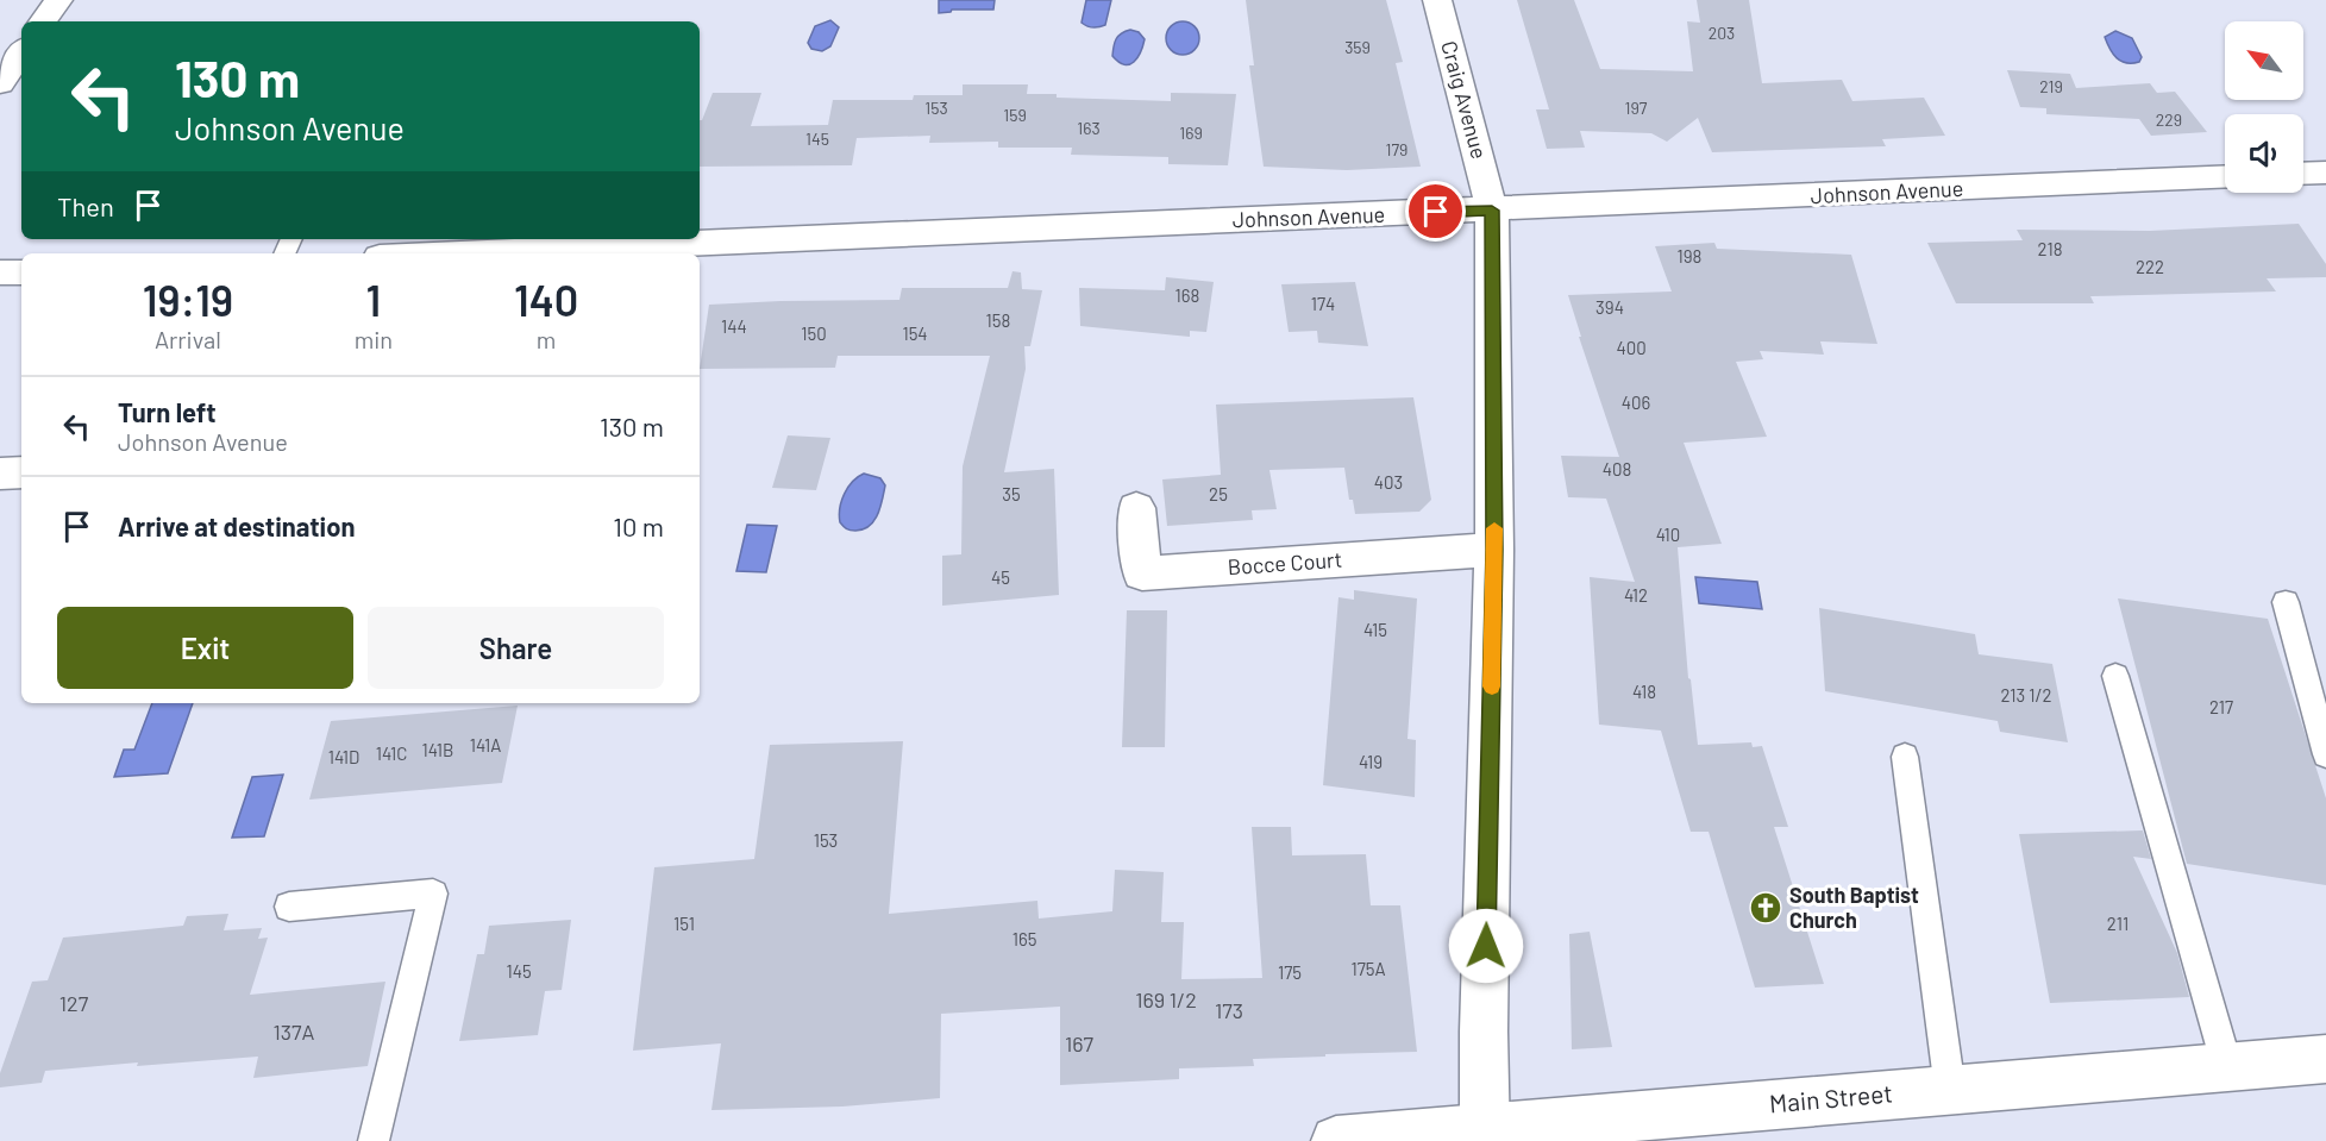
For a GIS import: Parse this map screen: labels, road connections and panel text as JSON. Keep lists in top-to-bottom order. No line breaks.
{"streets":{"street":["Craig Avenue","Johnson Avenue","Bocce Court","Main Street"]},"crossings":[["Craig Avenue","Johnson Avenue"],["Craig Avenue","Bocce Court"],["Craig Avenue","Main Street"]],"places":{"church":["South Baptist Church"]},"house_numbers":["203","359","219","153","197","159","229","163","169","145","179","218","198","222","168","174","394","158","144","150","154","400","406","408","403","35","25","410","45","412","415","418","213 1/2","217","141A","141B","141C","141D","419","153","151","211","165","175A","145","175","169 1/2","127","173","137A","167"],"north":"top left","page":{"turn":["130 m","Johnson Avenue"],"then":"Then","eta":["19:19","Arrival","1","min","140","m"],"list":[{"name":"Turn left","note":"Johnson Avenue","value":"130 m"},{"name":"Arrive at destination","value":"10 m"}],"buttons":["Exit","Share"]}}
